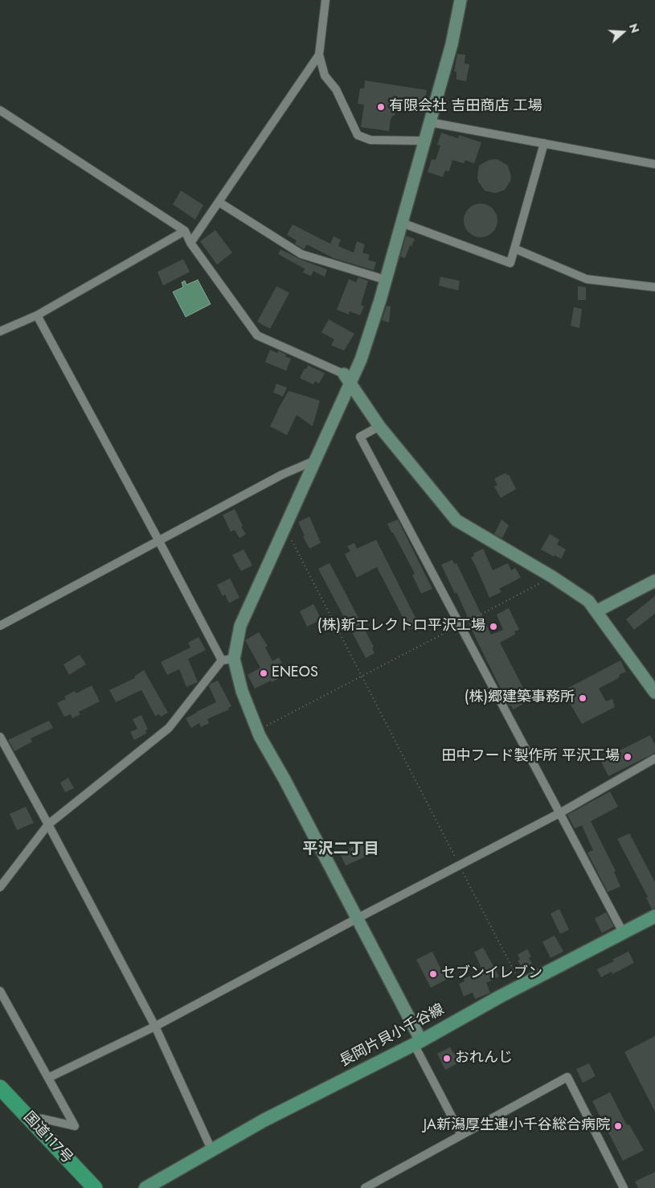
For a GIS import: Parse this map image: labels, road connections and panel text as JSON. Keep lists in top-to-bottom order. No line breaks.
{"streets":{"highway":["国道117号"],"main road":["長岡片貝小千谷線"]},"districts":["平沢二丁目"],"places":["有限会社 吉田商店 工場","(株)新エレクトロ平沢工場","ENEOS","(株)郷建築事務所","田中フード製作所 平沢工場","セブンイレブン","おれんじ","JA新潟厚生連小千谷総合病院"],"north":"right"}
